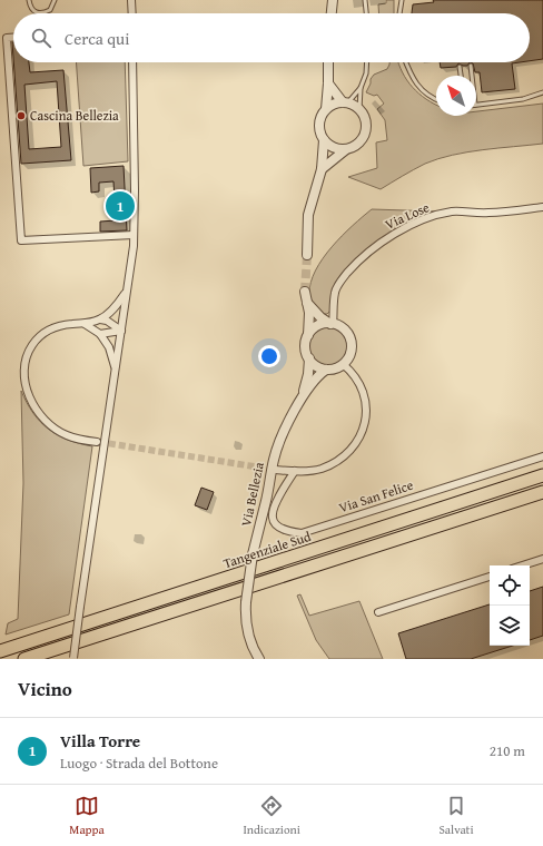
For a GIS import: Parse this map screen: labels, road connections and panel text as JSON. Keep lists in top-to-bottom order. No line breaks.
{"streets":{"highway":["Tangenziale Sud"],"street":["Via Lose","Via Bellezia","Via San Felice"]},"crossings":[["Via Lose","Via Bellezia"]],"places":["Cascina Bellezia"],"north":"top left","page":{"search":"Cerca qui","pins":"1","heading":"Vicino","list":[{"mark":"1","name":"Villa Torre","note":"Luogo · Strada del Bottone","value":"210 m"}],"nav":["Mappa","Indicazioni","Salvati"]}}
